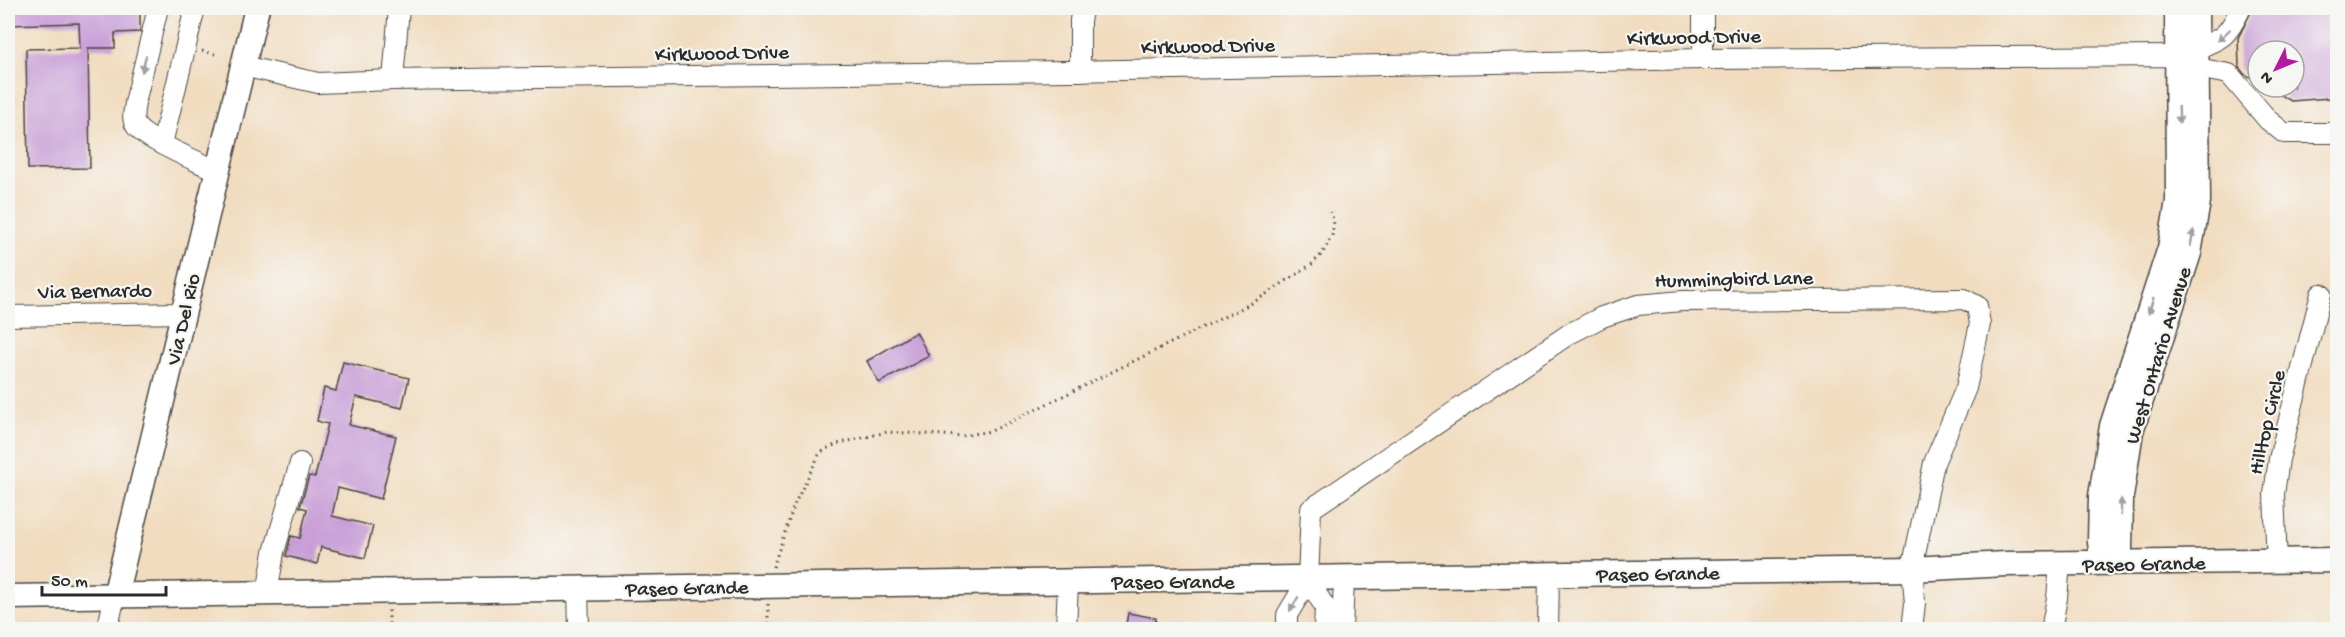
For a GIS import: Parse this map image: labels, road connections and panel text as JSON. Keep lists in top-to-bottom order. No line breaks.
{"streets":{"main road":["Via Del Rio","West Ontario Avenue","Paseo Grande"],"street":["Kirkwood Drive","Hummingbird Lane","Via Bernardo","Hilltop Circle"]},"crossings":[["Kirkwood Drive","Via Del Rio"],["Kirkwood Drive","West Ontario Avenue"],["Hummingbird Lane","Paseo Grande"],["Via Bernardo","Via Del Rio"],["Via Del Rio","Paseo Grande"],["West Ontario Avenue","Paseo Grande"],["Hilltop Circle","Paseo Grande"]],"scale_bar":"50 m","north":"bottom left"}
